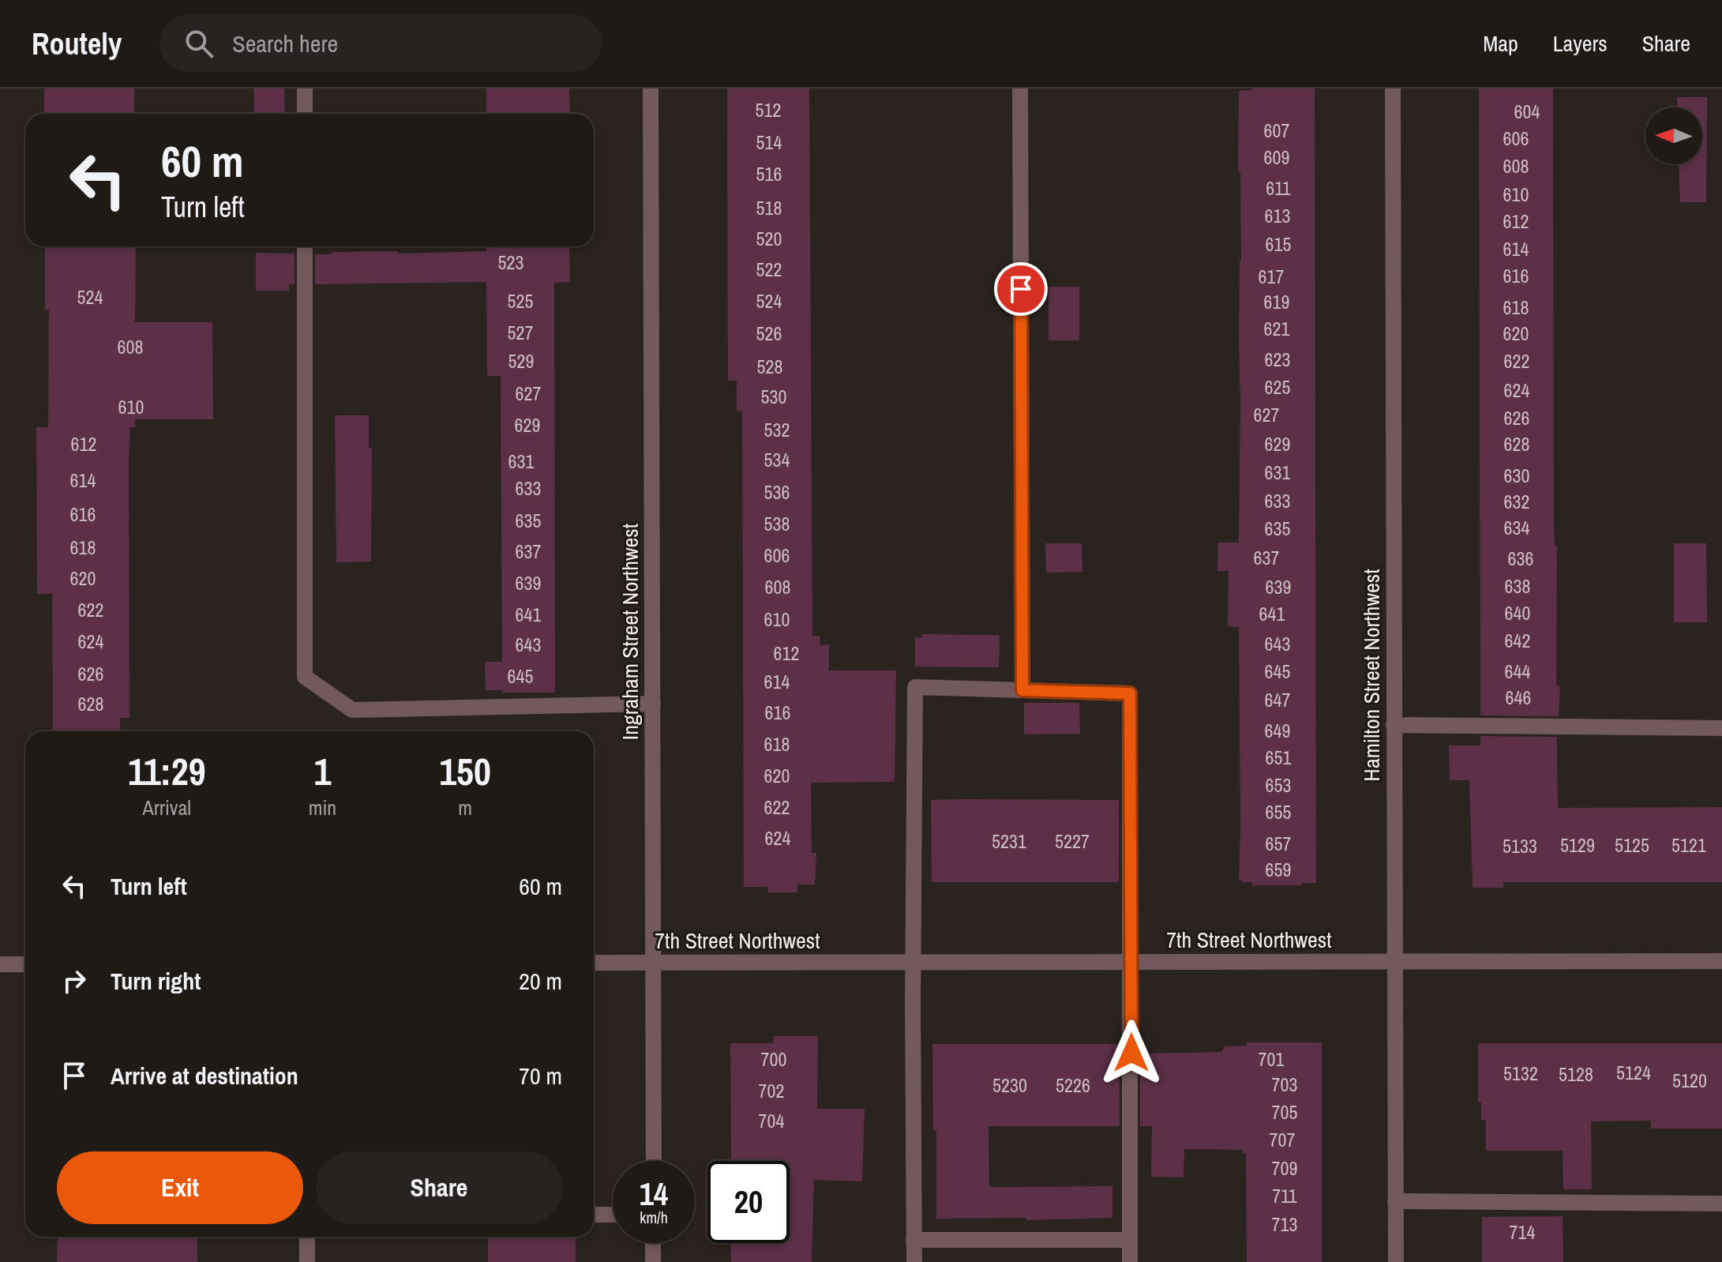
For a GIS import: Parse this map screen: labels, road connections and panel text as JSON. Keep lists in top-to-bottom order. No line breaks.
{"streets":{"street":["Ingraham Street Northwest","Hamilton Street Northwest","7th Street Northwest"]},"crossings":[["Ingraham Street Northwest","7th Street Northwest"],["Hamilton Street Northwest","7th Street Northwest"]],"house_numbers":["512","604","607","606","514","609","608","516","611","610","518","613","612","520","615","614","523","522","616","617","524","525","524","619","618","621","527","526","620","608","623","529","622","528","625","624","627","530","610","627","626","629","532","612","629","628","534","631","631","630","614","633","536","633","632","616","635","538","634","635","618","637","606","637","636","620","639","638","608","639","622","640","641","641","610","642","624","643","643","612","645","644","626","645","614","646","647","628","616","649","618","651","620","653","622","655","624","5231","5227","657","5129","5125","5121","5133","659","700","701","5124","5132","5128","5120","703","5230","5226","702","705","704","707","709","711","713","714"],"north":"left","page":{"header":"Routely","search":"Search here","nav":["Map","Layers","Share"],"turn":["60 m","Turn left"],"eta":["11:29","Arrival","1","min","150","m"],"list":[{"name":"Turn left","value":"60 m"},{"name":"Turn right","value":"20 m"},{"name":"Arrive at destination","value":"70 m"}],"buttons":["Exit","Share"],"speed":"14 km/h","limit":"20"}}
